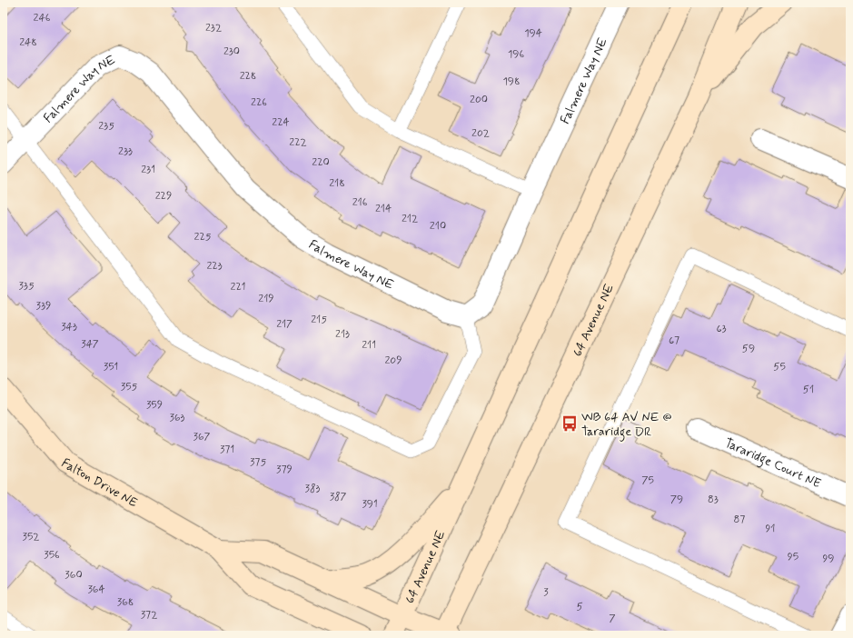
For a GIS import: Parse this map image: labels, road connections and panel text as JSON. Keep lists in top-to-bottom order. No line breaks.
{"streets":{"main road":["64 Avenue NE","Falton Drive NE"],"street":["Falmere Way NE","Tararidge Court NE"]},"crossings":[["64 Avenue NE","Falton Drive NE"]],"places":{"bus stop":["WB 64 AV NE @ Tararidge DR"]},"house_numbers":["246","232","194","248","230","196","228","198","200","226","224","235","202","222","233","220","231","218","229","216","214","212","210","225","223","335","221","219","339","215","217","343","63","213","67","347","211","59","209","351","55","355","51","359","363","367","371","375","379","75","383","387","79","83","391","87","91","352","356","95","99","360","364","3","368","5","372","7"]}
